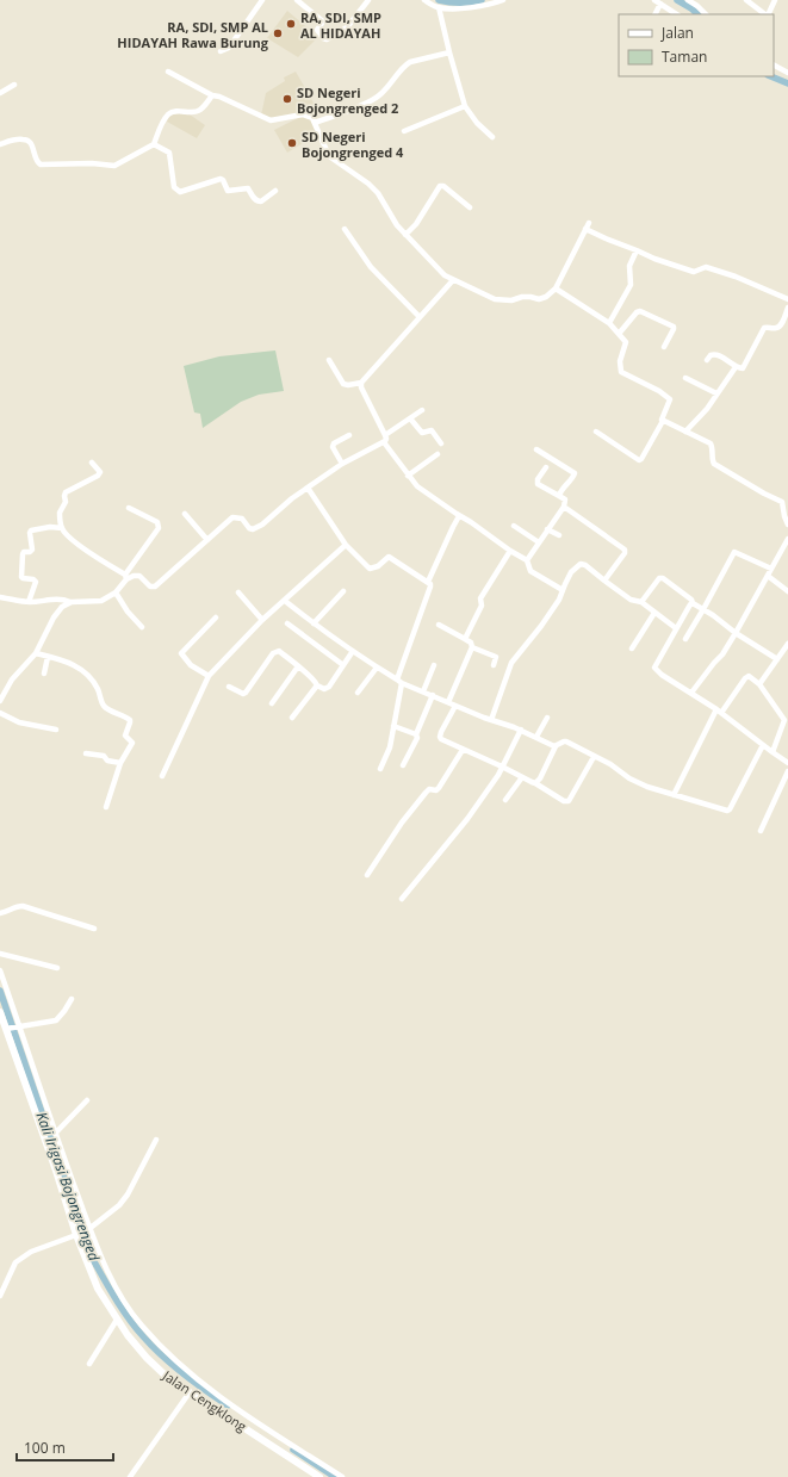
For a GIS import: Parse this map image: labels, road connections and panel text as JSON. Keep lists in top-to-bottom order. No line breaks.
{"streets":{"main road":["Jalan Cengklong"]},"water":["Kali Irigasi Bojongrenged"],"places":["RA, SDI, SMP AL HIDAYAH","RA, SDI, SMP AL HIDAYAH Rawa Burung","SD Negeri Bojongrenged 2","SD Negeri Bojongrenged 4"],"legend":["Jalan","Taman"],"scale_bar":"100 m"}
